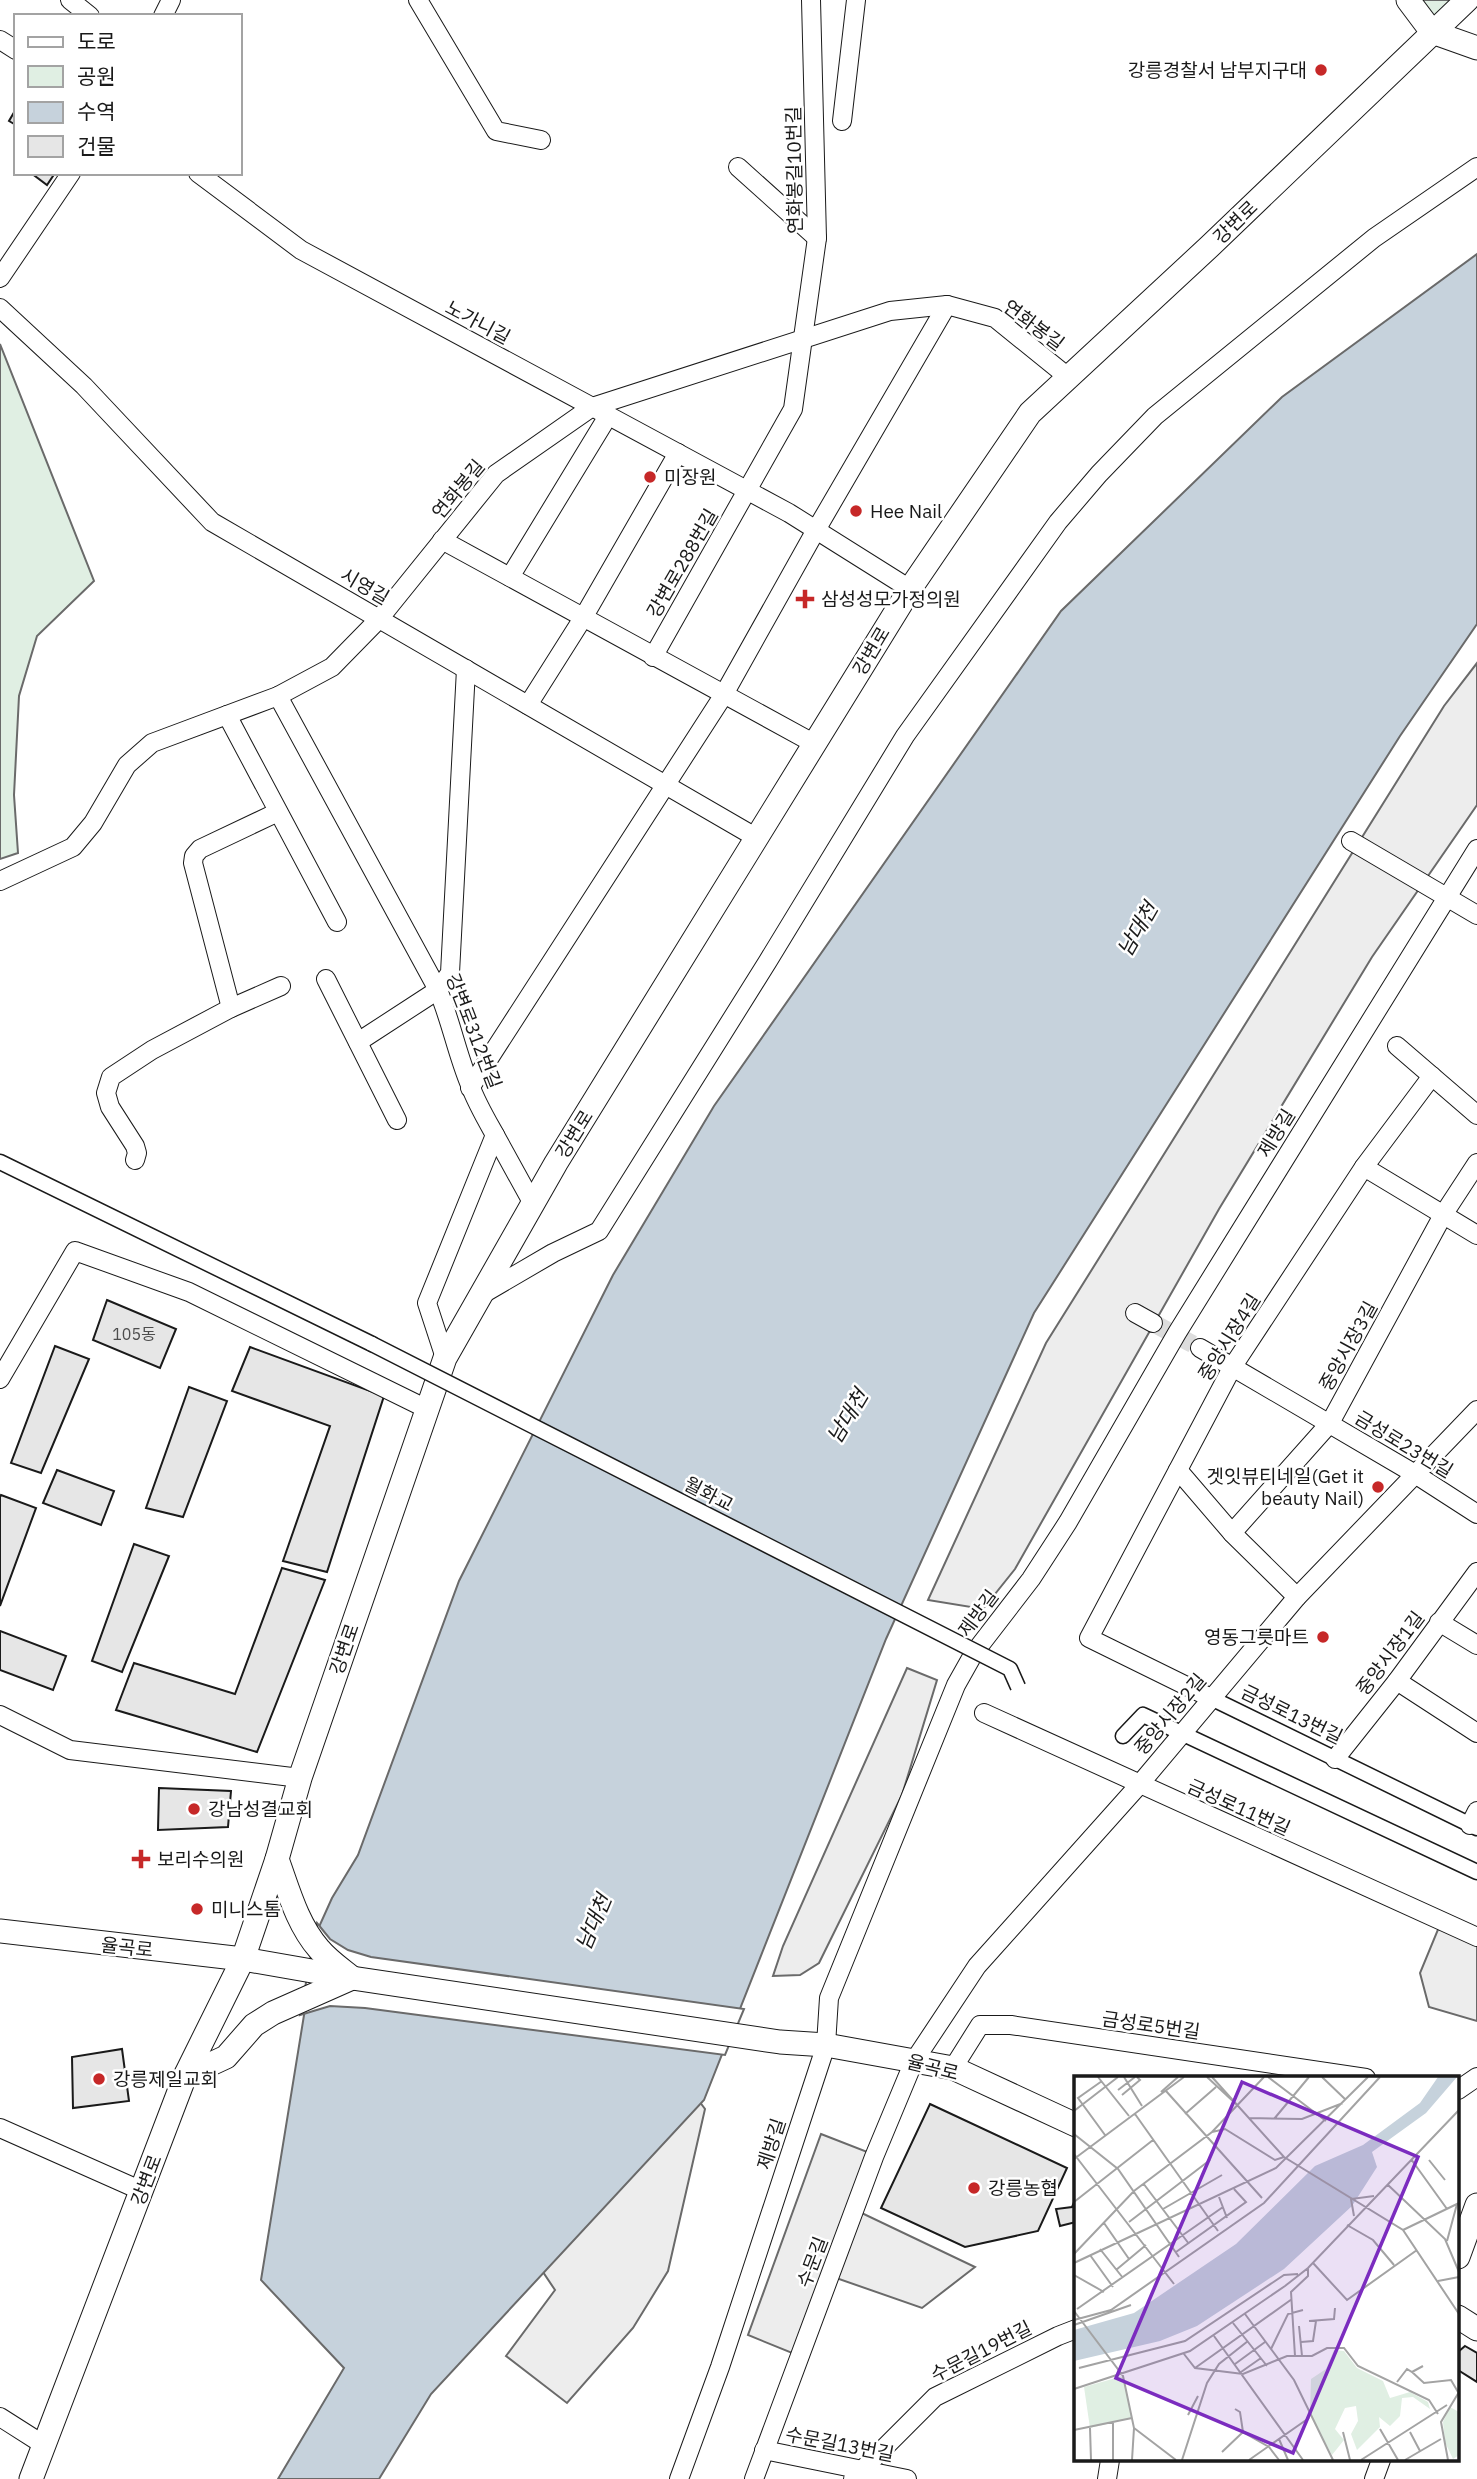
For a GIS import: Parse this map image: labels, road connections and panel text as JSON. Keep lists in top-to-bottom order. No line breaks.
{"streets":{"street":["연화봉길10번길","강변로","노가니길","연화봉길","강변로288번길","시영길","강변로312번길","제방길","중앙시장4길","중앙시장3길","금성로23번길","월화교","중앙시장1길","중앙시장2길","금성로13번길","금성로11번길","율곡로","금성로5번길","수문길","수문길19번길","수문길13번길"]},"crossings":[["연화봉길10번길","연화봉길"],["강변로","노가니길"],["강변로","연화봉길"],["강변로","시영길"],["강변로","강변로312번길"],["강변로","율곡로"],["노가니길","연화봉길"],["노가니길","강변로288번길"],["연화봉길","시영길"],["연화봉길","강변로312번길"],["제방길","율곡로"],["중앙시장4길","금성로23번길"],["중앙시장4길","금성로13번길"],["중앙시장3길","금성로23번길"],["금성로23번길","중앙시장2길"],["중앙시장1길","금성로13번길"],["중앙시장2길","금성로13번길"],["중앙시장2길","금성로11번길"],["중앙시장2길","율곡로"],["중앙시장2길","수문길"],["율곡로","금성로5번길"],["율곡로","수문길"],["수문길","수문길13번길"],["수문길19번길","수문길13번길"]],"water":["남대천"],"places":{"other":["강릉경찰서 남부지구대","미장원","Hee Nail","겟잇뷰티네일(Get it beauty Nail)","영동그릇마트","강남성결교회","미니스톰","강릉제일교회","강릉농협"],"health":["삼성성모가정의원","보리수의원"]},"house_numbers":["105동"],"legend":["도로","공원","수역","건물"]}
